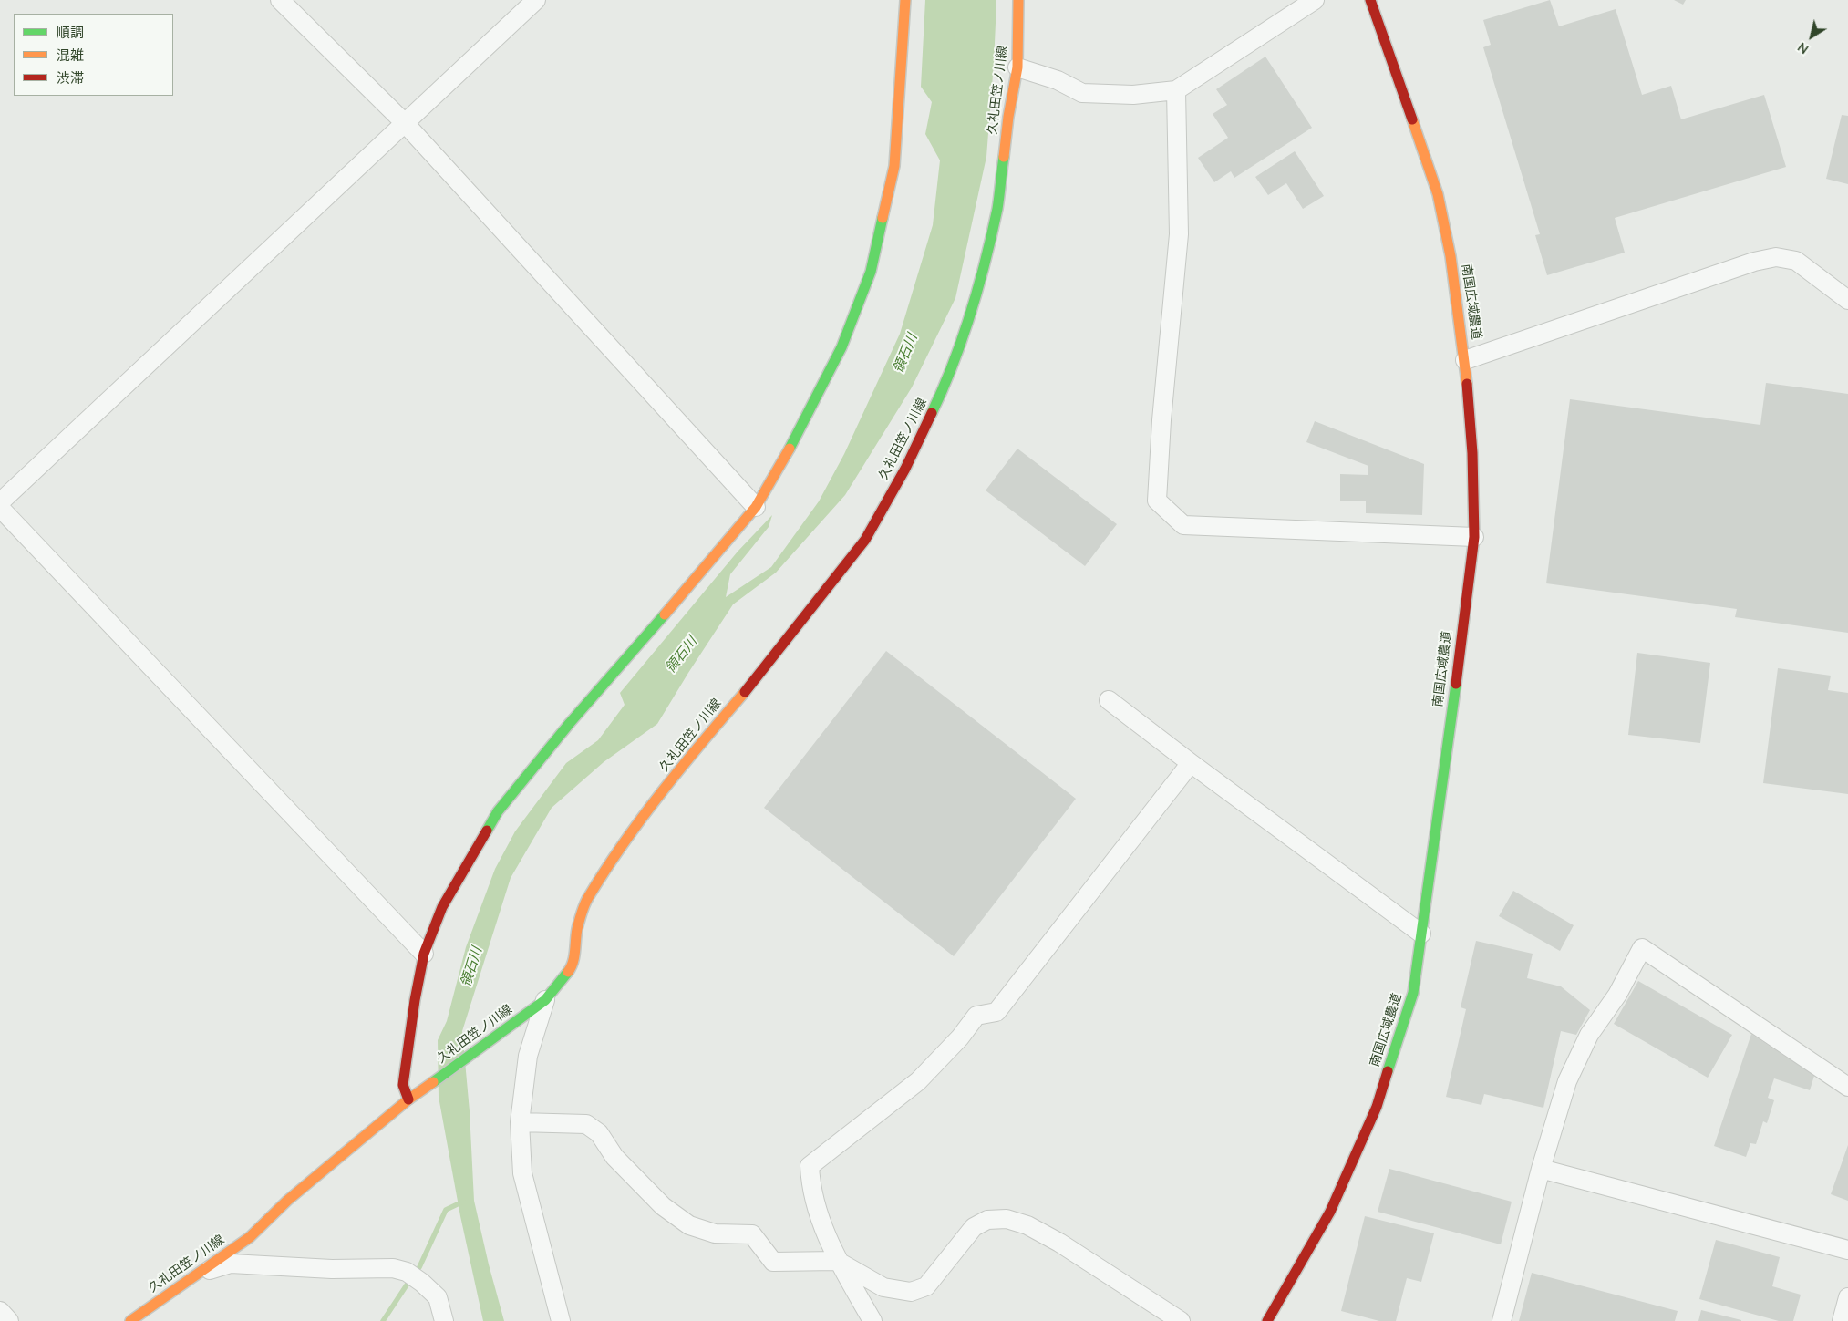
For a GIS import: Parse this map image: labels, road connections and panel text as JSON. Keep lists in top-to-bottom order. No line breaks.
{"streets":{"street":["久礼田笠ノ川線","南国広域農道"]},"water":["領石川"],"legend":["順調","混雑","渋滞"],"north":"bottom left"}
